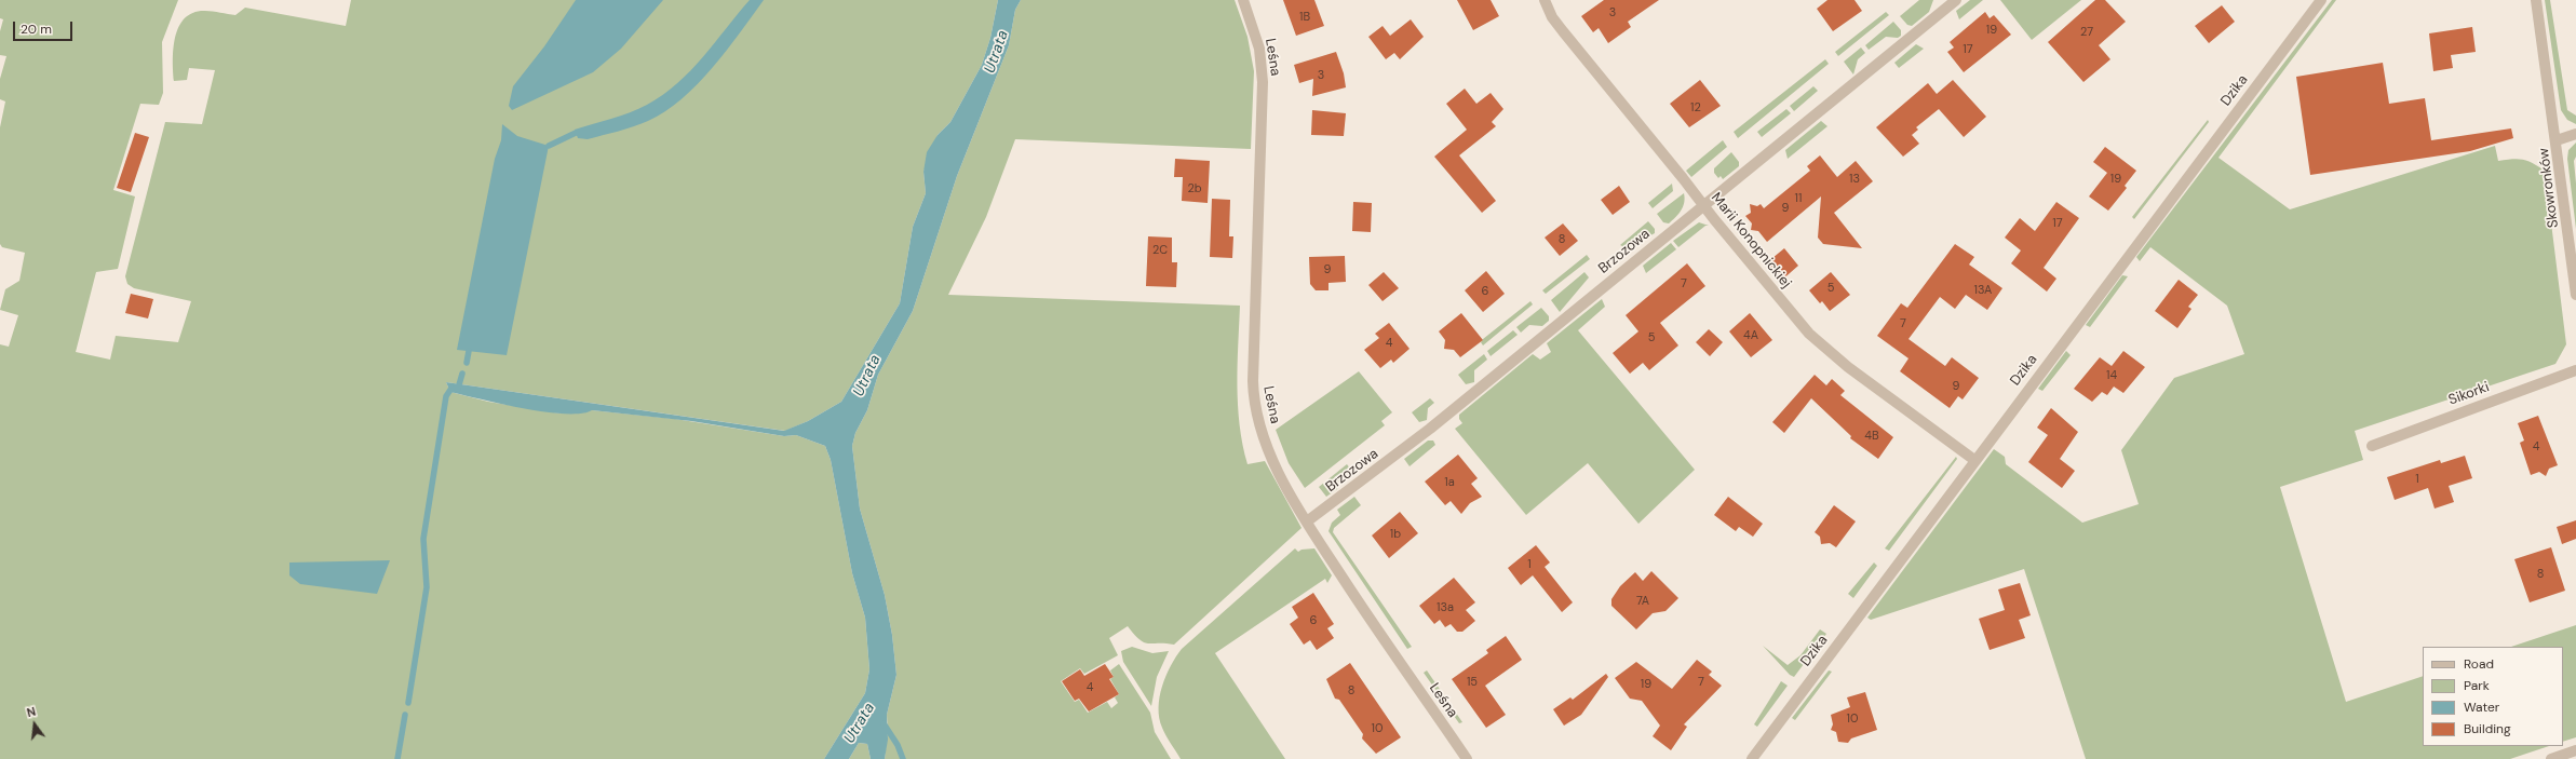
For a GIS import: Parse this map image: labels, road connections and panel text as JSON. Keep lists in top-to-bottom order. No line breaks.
{"streets":{"street":["Leśna","Dzika","Skowronków","Marii Konopnickiej","Brzozowa","Sikorki"]},"crossings":[["Leśna","Brzozowa"],["Dzika","Marii Konopnickiej"],["Marii Konopnickiej","Brzozowa"]],"water":["Utrata"],"house_numbers":["3","1B","19","27","17","3","12","13","19","2b","11","9","17","8","2C","9","7","5","13A","6","7","4A","5","4","14","9","4B","4","1","1a","1b","1","8","7A","13a","6","15","7","19","4","8","10","10"],"legend":["Road","Park","Water","Building"],"scale_bar":"20 m","north":"top"}
